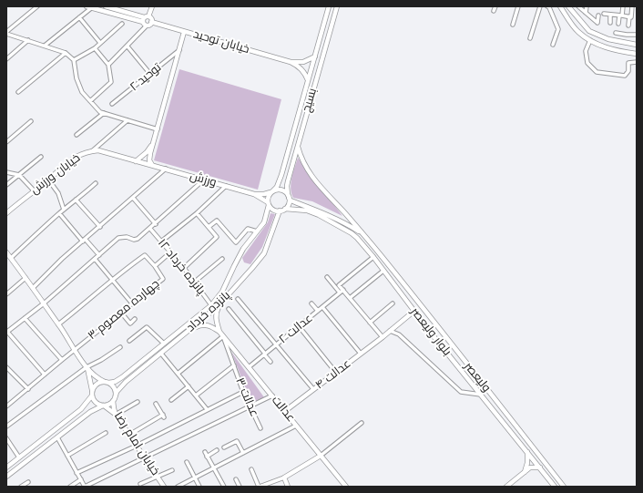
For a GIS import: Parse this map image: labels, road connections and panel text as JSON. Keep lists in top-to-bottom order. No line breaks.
{"streets":{"main road":["خیابان توحید","بسیج","خیابان ورزش","ورزش","پانزده خرداد","بلوار ولیعصر","عدالت ۴","ولیعصر","عدالت","خیابان امام رضا"],"street":["توحید ۲","پانزده خرداد ۱۲","چهارده معصوم ۳","عدالت ۲","عدالت ۳"]},"crossings":[["بسیج","ورزش"],["بسیج","پانزده خرداد"],["بسیج","بلوار ولیعصر"],["بسیج","ولیعصر"],["خیابان ورزش","ورزش"],["ورزش","پانزده خرداد"],["ورزش","بلوار ولیعصر"],["ورزش","ولیعصر"],["پانزده خرداد ۱۲","چهارده معصوم ۳"],["پانزده خرداد ۱۲","پانزده خرداد"],["پانزده خرداد","بلوار ولیعصر"],["پانزده خرداد","ولیعصر"],["پانزده خرداد","عدالت"],["پانزده خرداد","خیابان امام رضا"],["عدالت ۲","عدالت"],["بلوار ولیعصر","عدالت ۴"],["بلوار ولیعصر","ولیعصر"],["عدالت ۴","عدالت"],["عدالت ۳","عدالت"]]}
